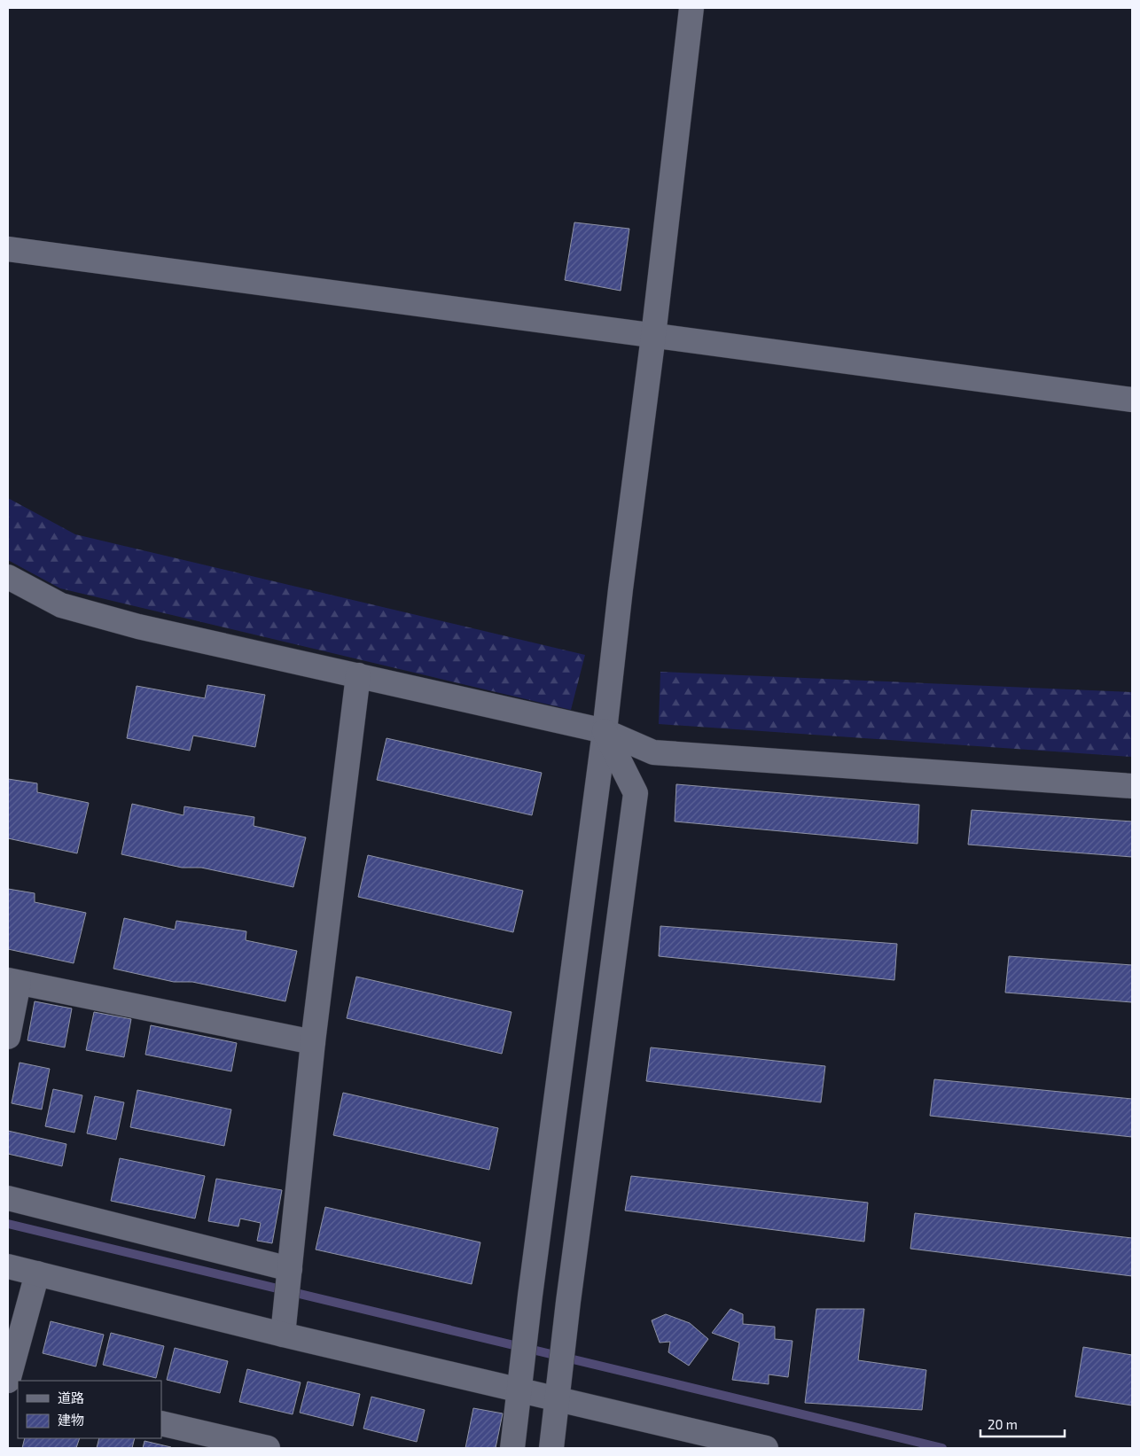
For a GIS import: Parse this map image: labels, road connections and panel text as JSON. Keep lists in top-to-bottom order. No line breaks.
{"legend":["道路","建物"],"scale_bar":"20 m"}
